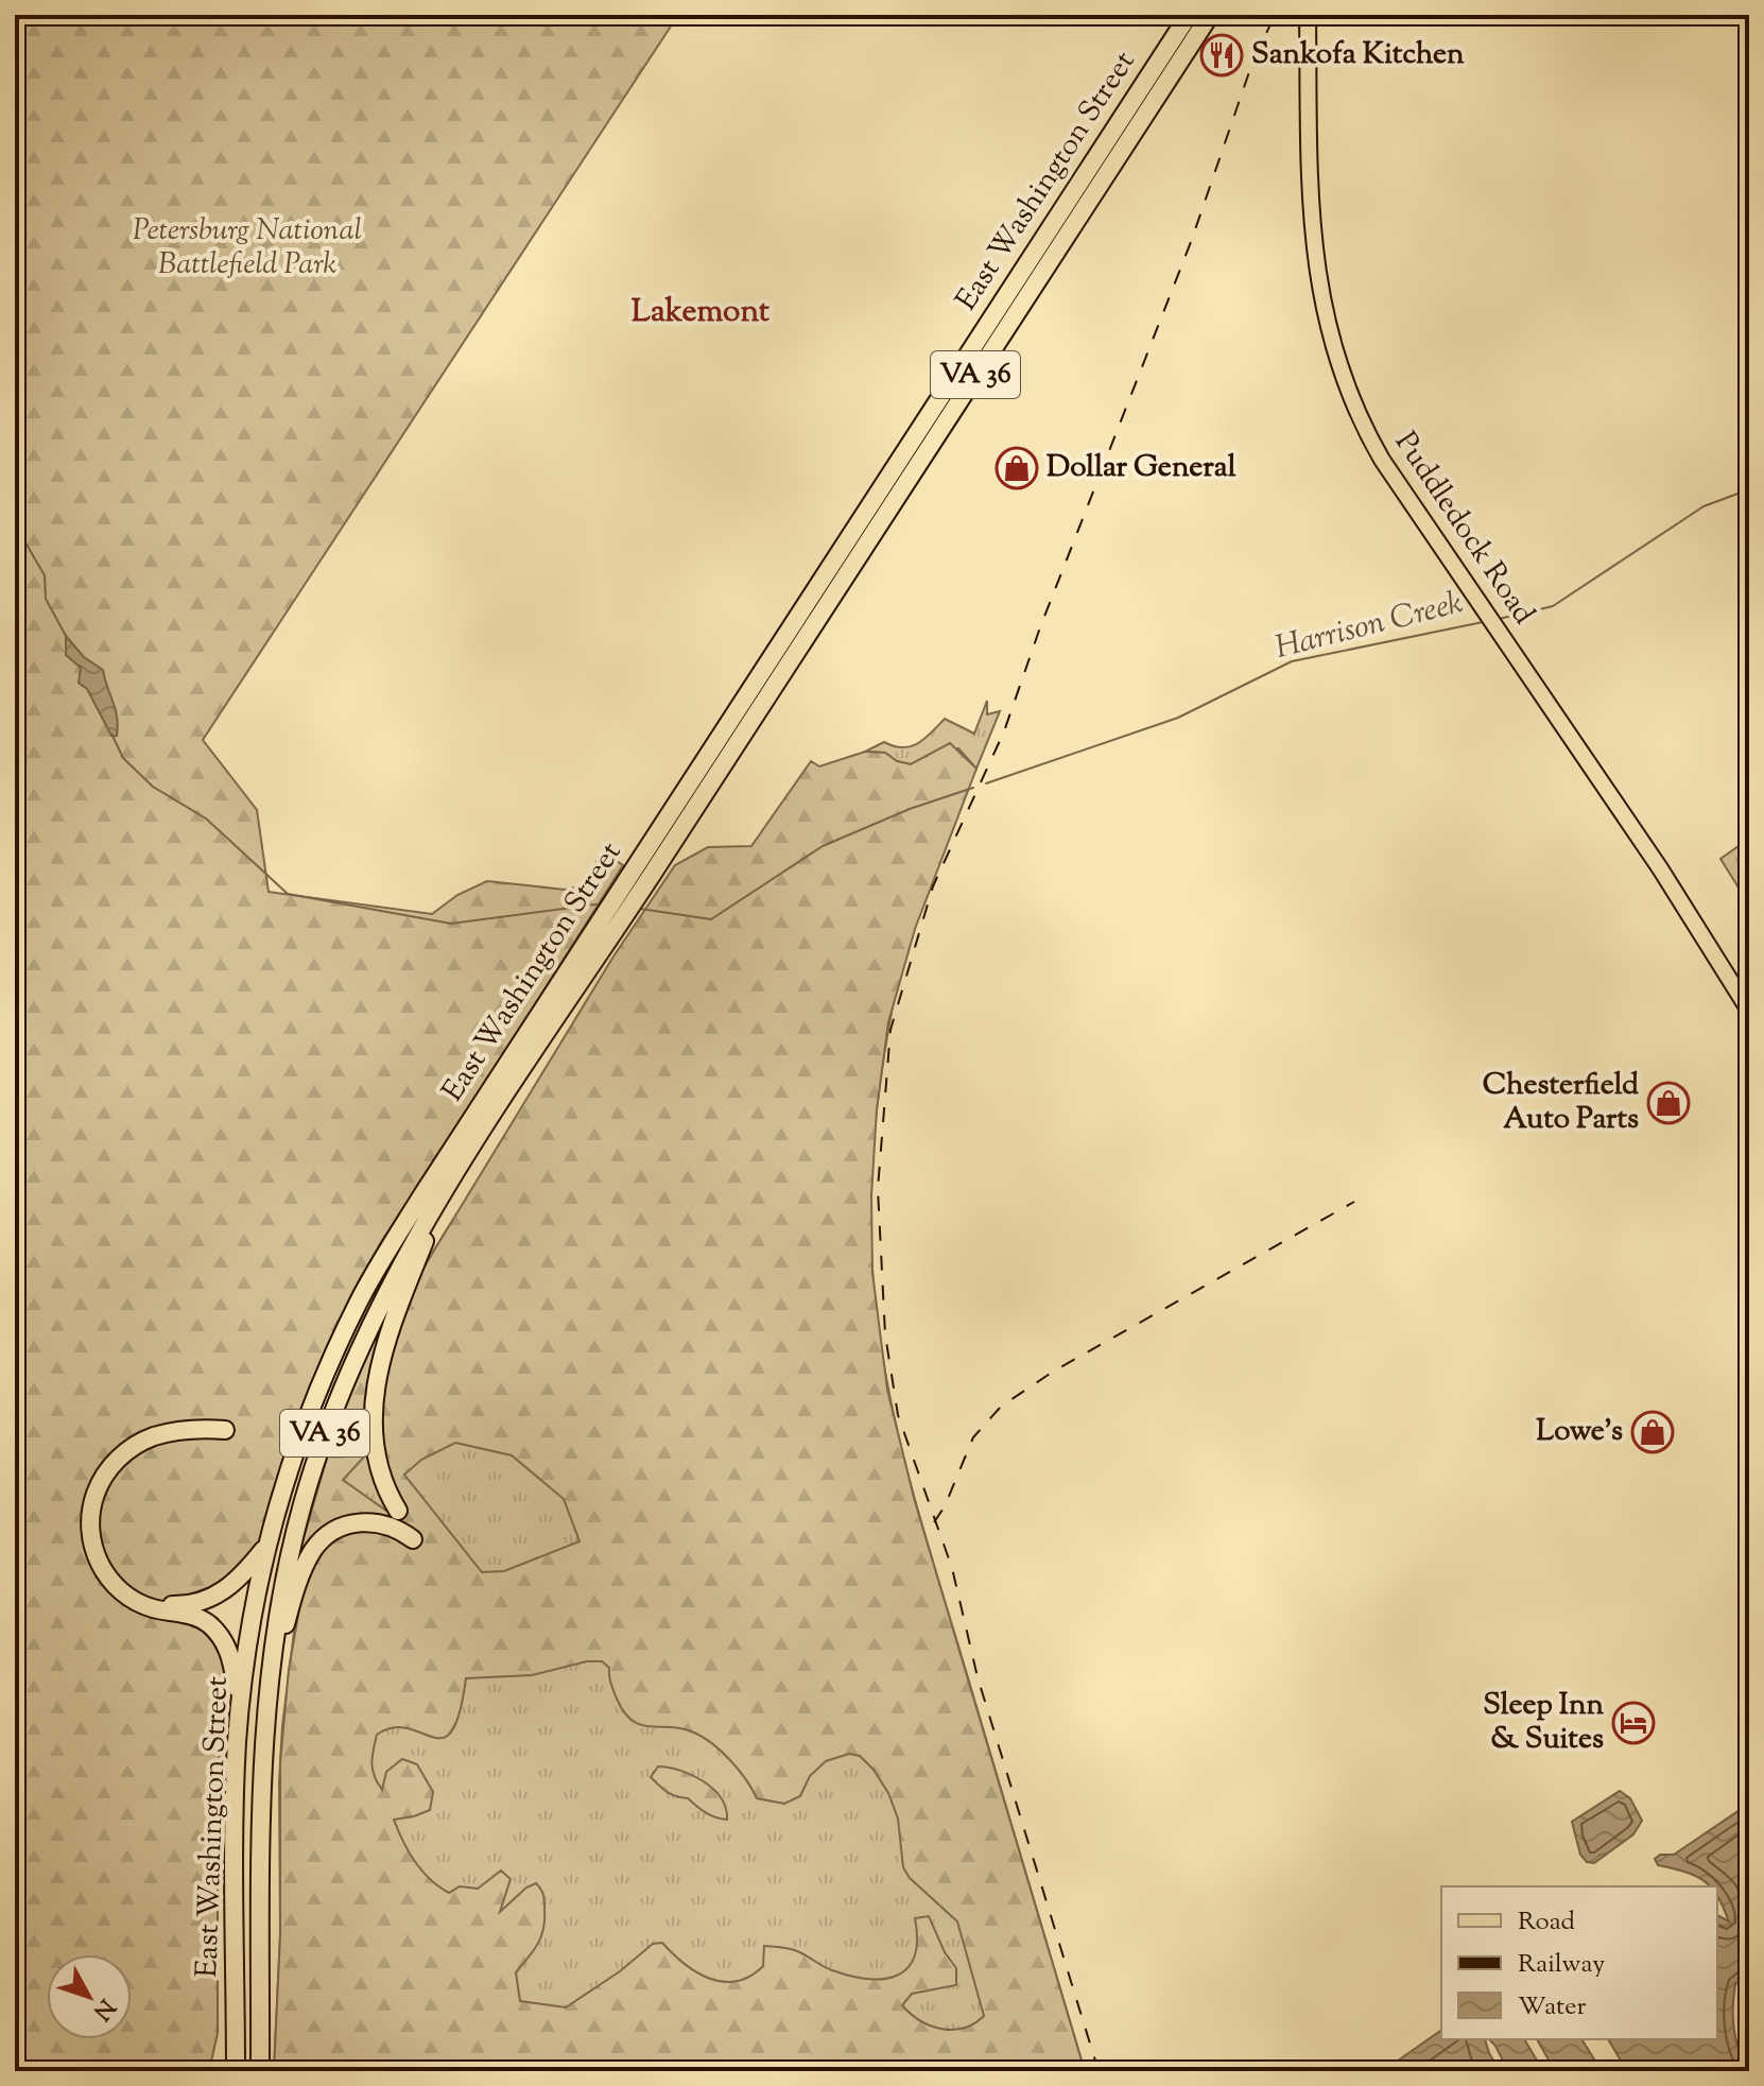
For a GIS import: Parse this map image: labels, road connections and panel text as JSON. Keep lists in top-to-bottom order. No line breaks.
{"streets":{"highway":["East Washington Street","VA 36"],"main road":["Puddledock Road"]},"districts":["Lakemont"],"water":["Harrison Creek"],"parks":["Petersburg National Battlefield Park"],"places":{"restaurant":["Sankofa Kitchen"],"shop":["Dollar General","Chesterfield Auto Parts","Lowe's"],"hotel":["Sleep Inn & Suites"]},"legend":["Road","Railway","Water"],"north":"bottom right"}
